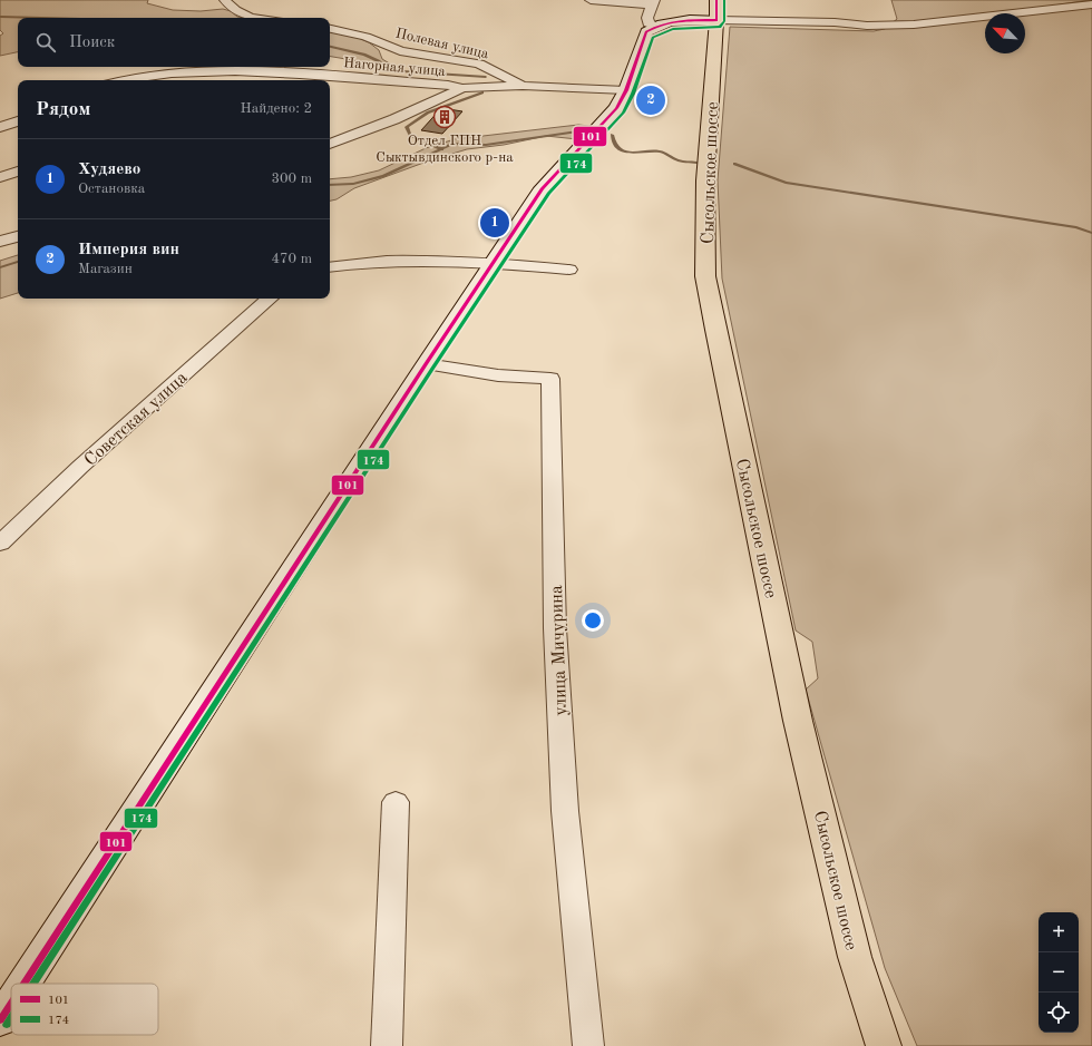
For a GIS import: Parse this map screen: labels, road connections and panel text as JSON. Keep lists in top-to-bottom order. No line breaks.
{"streets":{"highway":["Сысольское шоссе"],"street":["Полевая улица","Нагорная улица","Советская улица","улица Мичурина"]},"crossings":[["Полевая улица","Нагорная улица"]],"places":{"building":["Отдел ГПН Сыктывдинского р-на"]},"lines":["transit line 101","transit line 174"],"legend":["101","174"],"north":"top left","page":{"search":"Поиск","heading":["Рядом","Найдено: 2"],"pins":["2","1"],"list":[{"mark":"1","name":"Худяево","note":"Остановка","value":"300 m"},{"mark":"2","name":"Империя вин","note":"Магазин","value":"470 m"}],"map_buttons":["+","−"]}}
